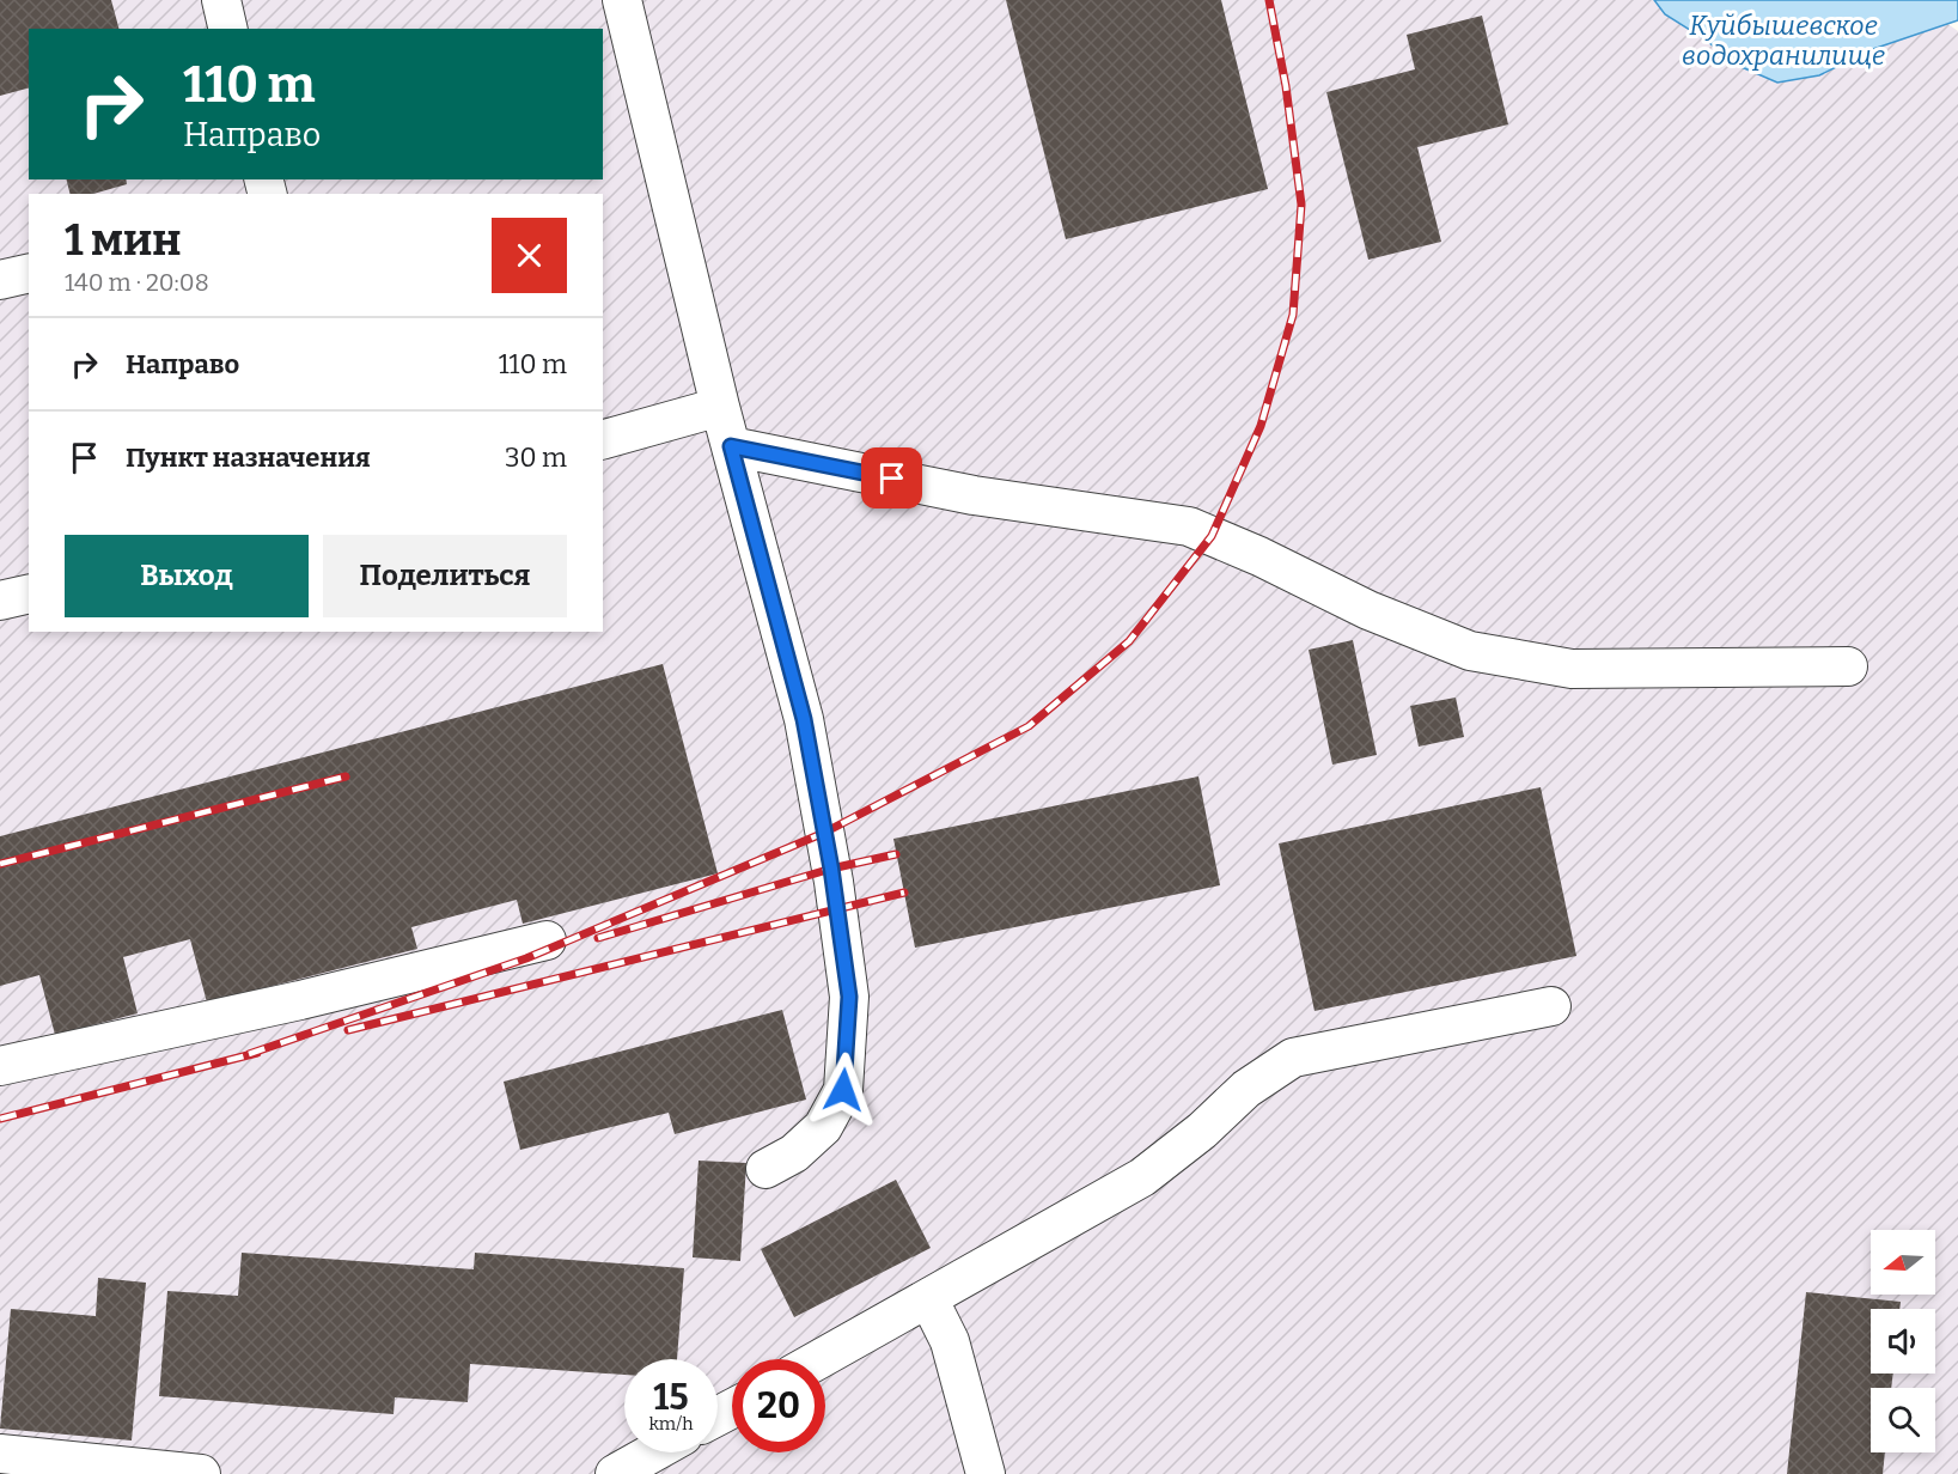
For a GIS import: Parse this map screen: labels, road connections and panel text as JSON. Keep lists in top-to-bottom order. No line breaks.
{"water":["Куйбышевское водохранилище"],"north":"left","page":{"turn":["110 m","Направо"],"heading":["1 мин","140 m · 20:08"],"list":[{"name":"Направо","value":"110 m"},{"name":"Пункт назначения","value":"30 m"}],"buttons":["Выход","Поделиться"],"speed":"15 km/h","limit":"20"}}
